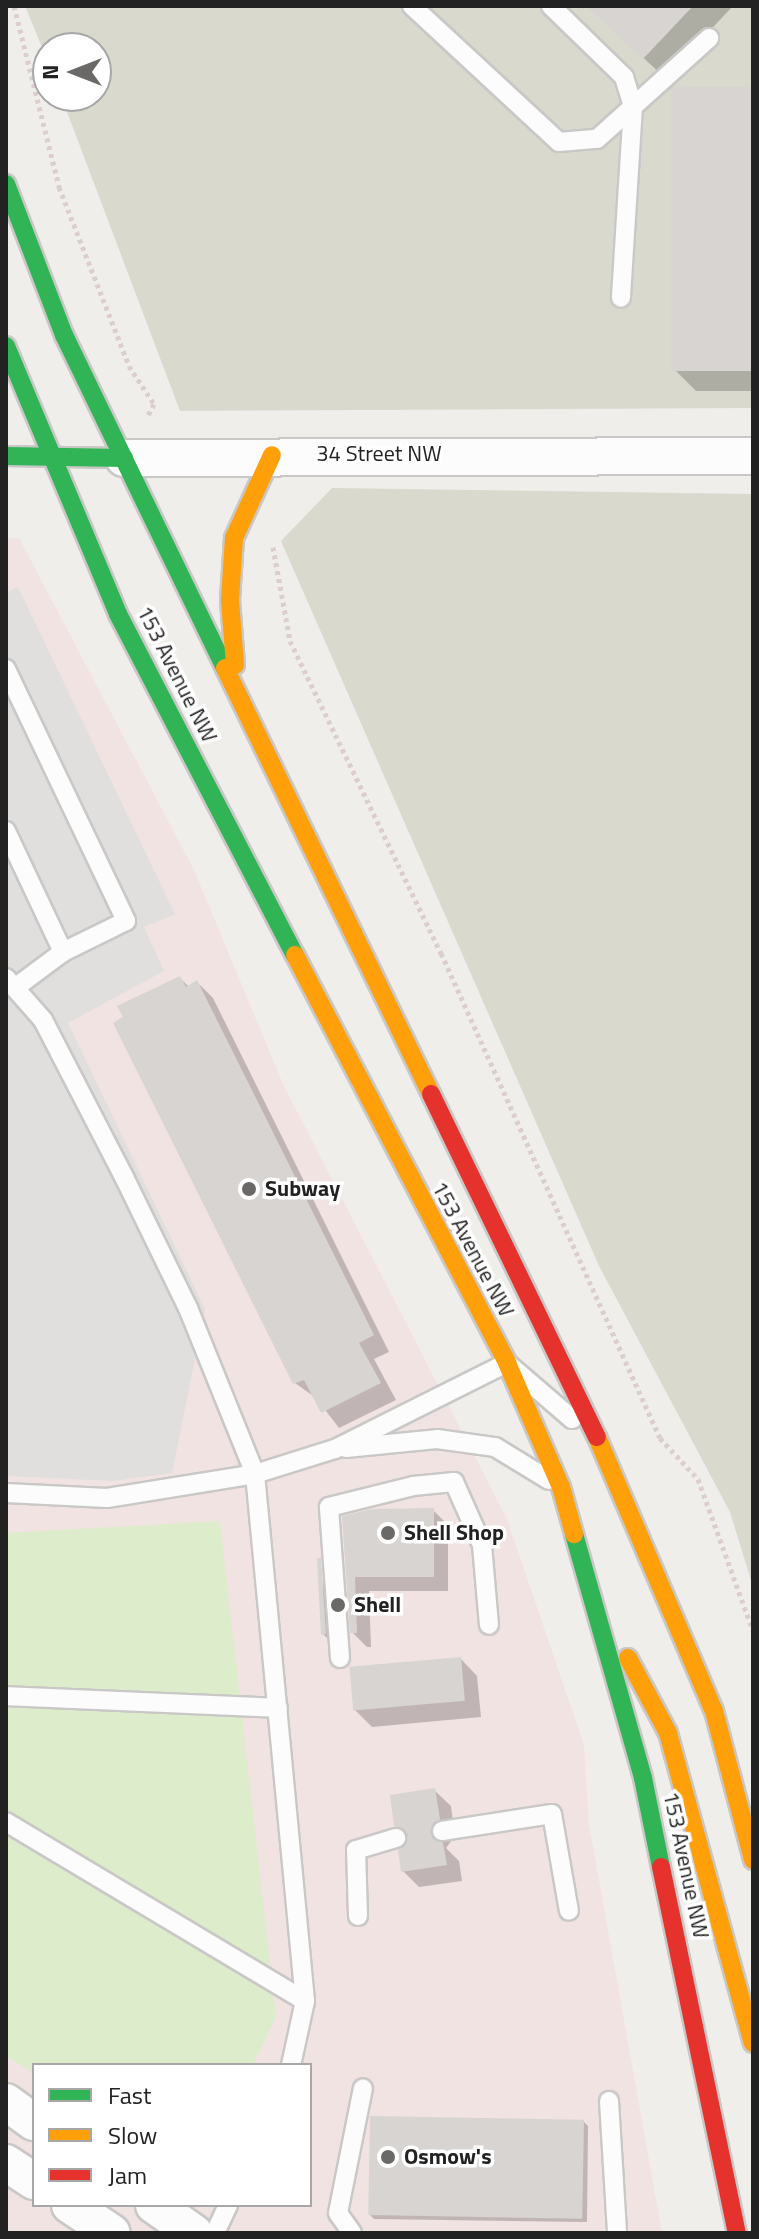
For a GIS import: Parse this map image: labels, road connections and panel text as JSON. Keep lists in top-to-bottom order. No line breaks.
{"streets":{"main road":["34 Street NW","153 Avenue NW"]},"crossings":[["34 Street NW","153 Avenue NW"]],"places":["Subway","Shell Shop","Shell","Osmow's"],"legend":["Fast","Slow","Jam"],"north":"left"}
